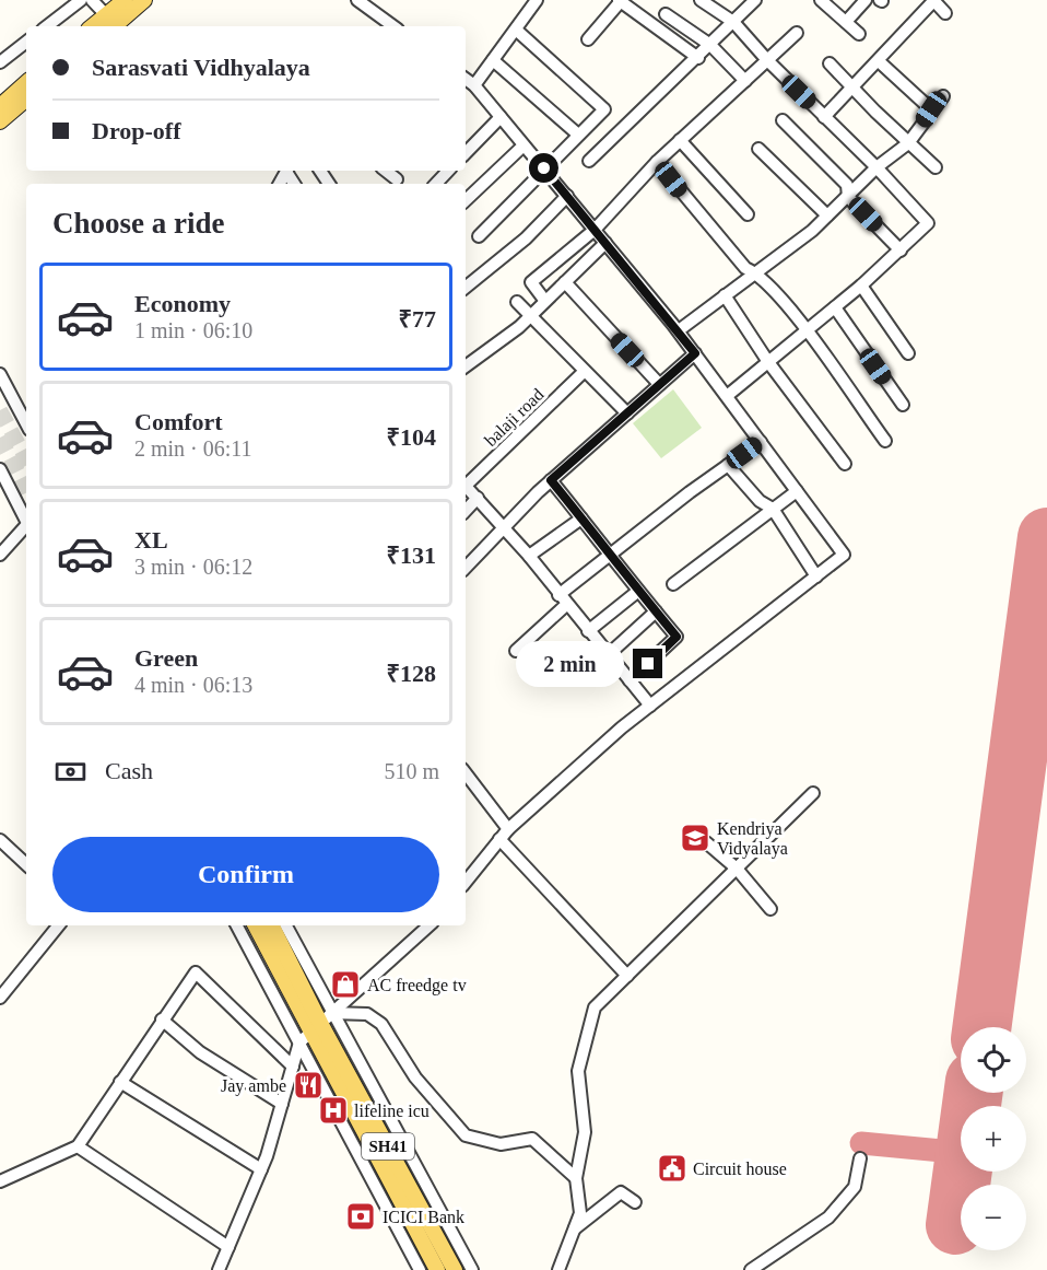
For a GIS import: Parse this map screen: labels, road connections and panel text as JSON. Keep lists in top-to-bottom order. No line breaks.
{"streets":{"main road":["SH41"],"street":["balaji road"]},"places":{"school or university":["Kendriya Vidyalaya"],"shop":["AC freedge tv"],"restaurant":["Jay ambe"],"hospital":["lifeline icu"],"public building":["Circuit house"],"bank":["ICICI Bank"]},"page":{"banner":["Sarasvati Vidhyalaya","Drop-off"],"heading":"Choose a ride","list":[{"name":"Economy","note":"1 min · 06:10","value":"₹77"},{"name":"Comfort","note":"2 min · 06:11","value":"₹104"},{"name":"XL","note":"3 min · 06:12","value":"₹131"},{"name":"Green","note":"4 min · 06:13","value":"₹128"}],"bubble":"2 min","pay":["Cash","510 m"],"buttons":"Confirm","map_buttons":["+","−"]}}
